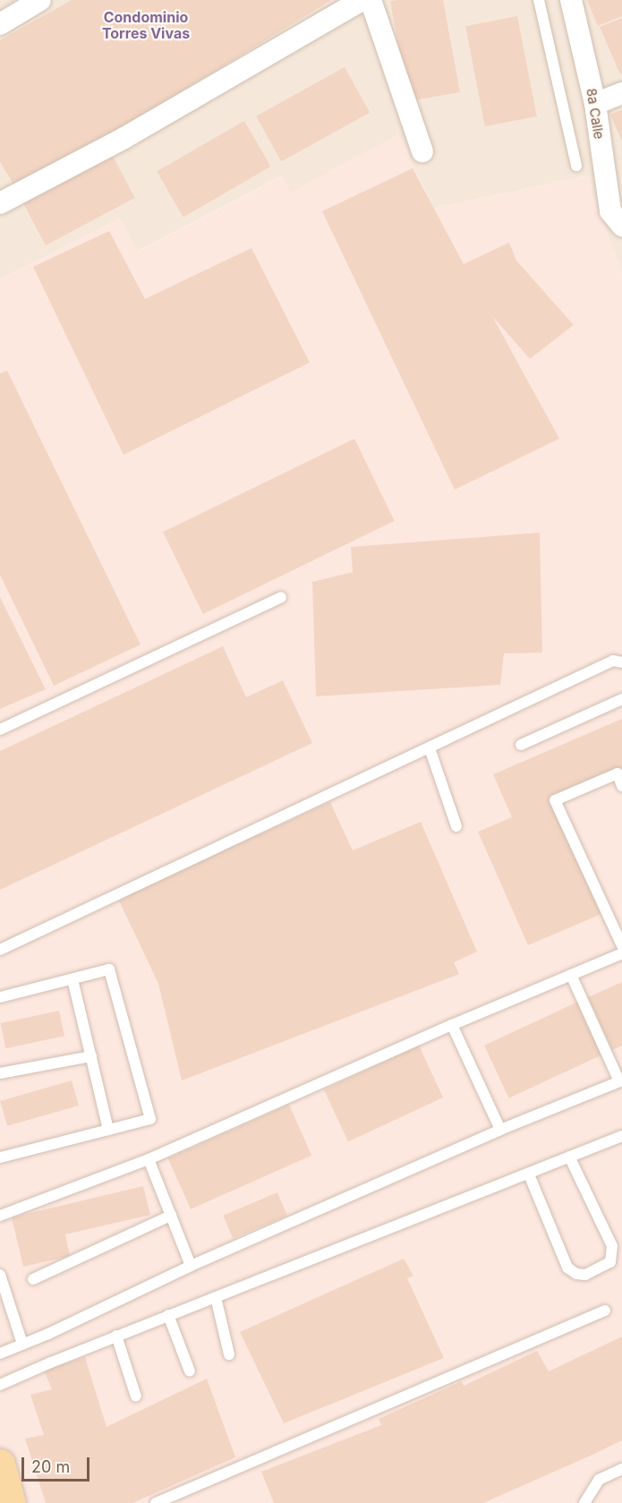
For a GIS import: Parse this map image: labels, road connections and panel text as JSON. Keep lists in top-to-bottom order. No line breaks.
{"streets":{"street":["8a Calle"]},"districts":["Condominio Torres Vivas"],"scale_bar":"20 m"}
